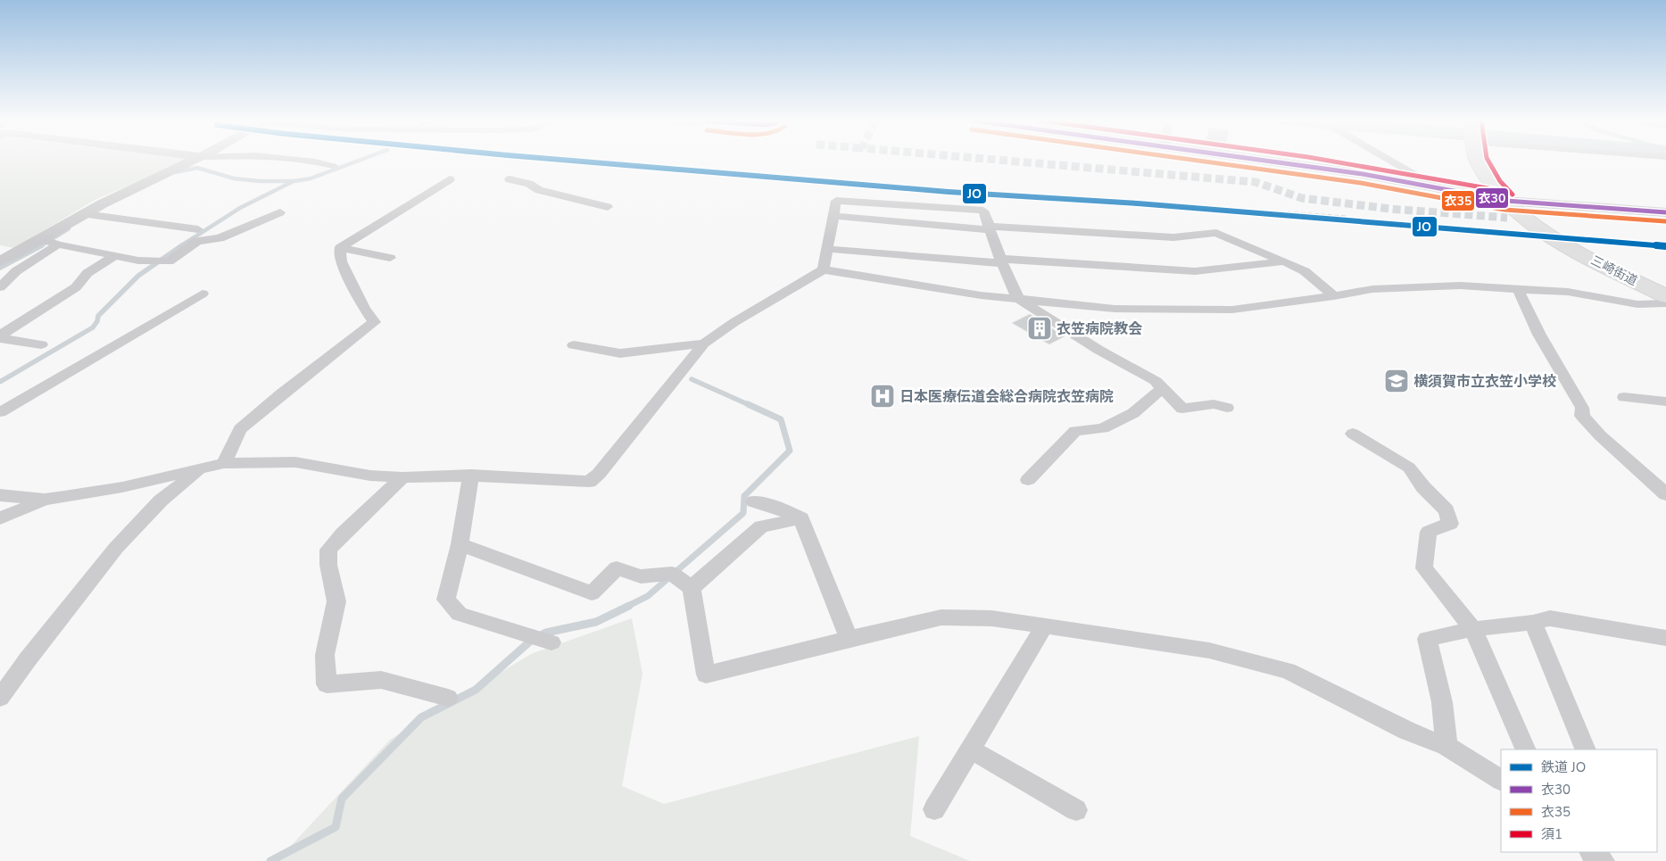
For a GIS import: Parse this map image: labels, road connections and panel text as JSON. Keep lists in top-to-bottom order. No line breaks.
{"streets":{"main road":["三崎街道"]},"places":{"building":["衣笠病院教会"],"school or university":["横須賀市立衣笠小学校"],"hospital":["日本医療伝道会総合病院衣笠病院"]},"lines":["rail line JO","transit line 衣30","transit line 衣35","transit line 須1"],"legend":["鉄道 JO","衣30","衣35","須1"]}
